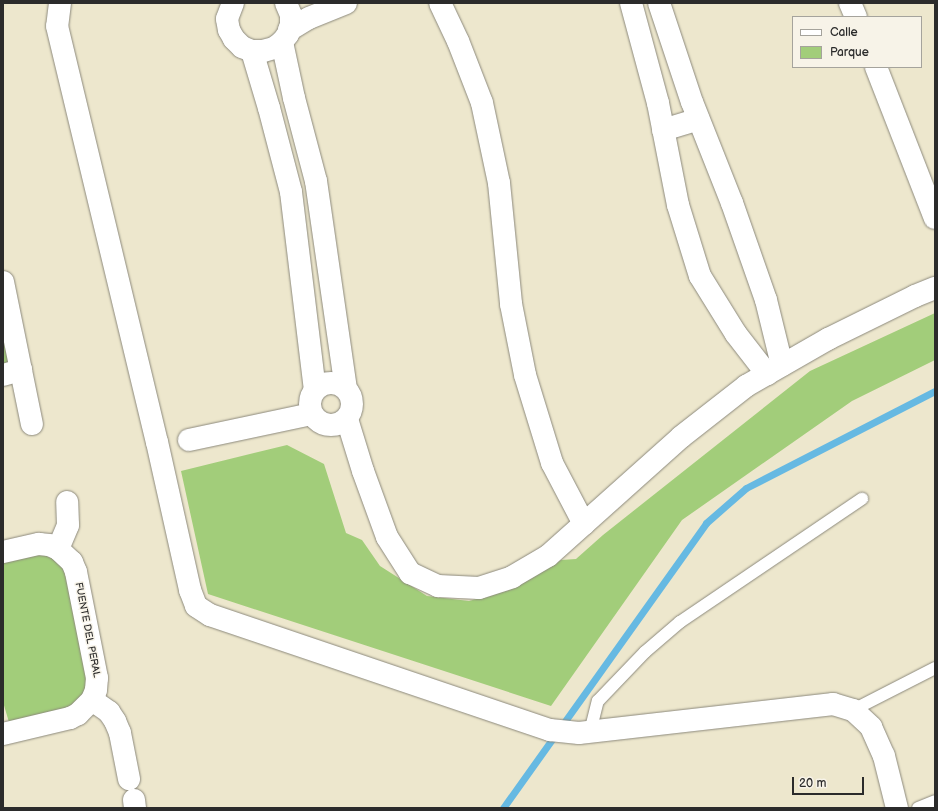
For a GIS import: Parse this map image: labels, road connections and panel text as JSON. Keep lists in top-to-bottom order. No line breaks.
{"streets":{"street":["FUENTE DEL PERAL"]},"legend":["Calle","Parque"],"scale_bar":"20 m"}
